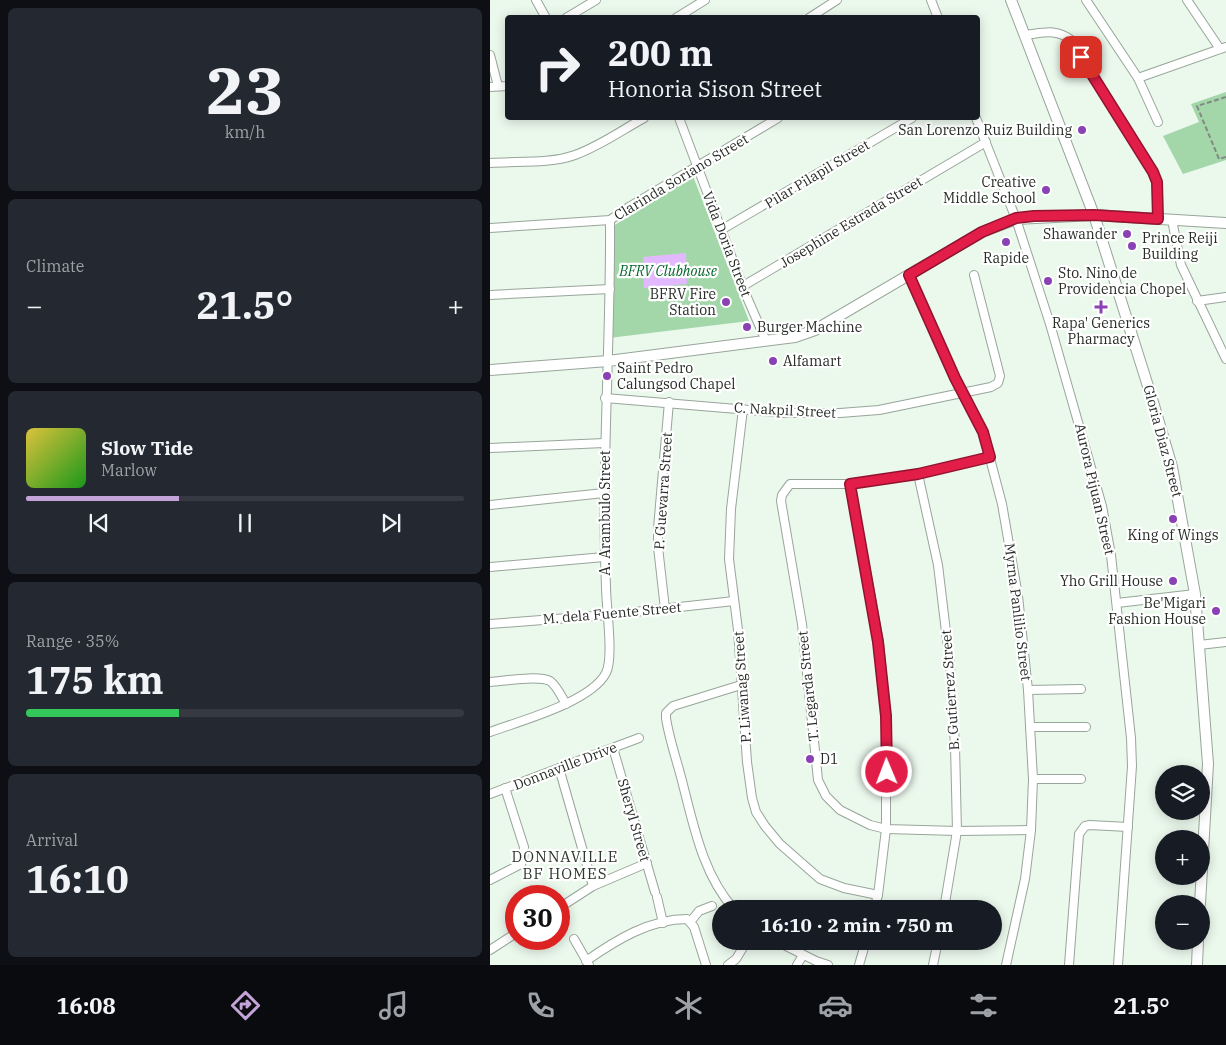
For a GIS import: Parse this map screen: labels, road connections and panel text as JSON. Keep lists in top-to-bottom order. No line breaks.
{"streets":{"street":["Pilar Pilapil Street","Clarinda Soriano Street","Josephine Estrada Street","Vida Doria Street","C. Nakpil Street","Gloria Diaz Street","Aurora Pijuan Street","P. Guevarra Street","A. Arambulo Street","Myrna Panlilio Street","M. dela Fuente Street","T. Legarda Street","P. Liwanag Street","B. Gutierrez Street","Donnaville Drive","Sheryl Street"]},"crossings":[["Pilar Pilapil Street","Vida Doria Street"],["Clarinda Soriano Street","Vida Doria Street"],["Clarinda Soriano Street","A. Arambulo Street"],["Josephine Estrada Street","Vida Doria Street"],["Josephine Estrada Street","Aurora Pijuan Street"],["C. Nakpil Street","P. Guevarra Street"],["C. Nakpil Street","A. Arambulo Street"],["C. Nakpil Street","Myrna Panlilio Street"],["C. Nakpil Street","P. Liwanag Street"],["P. Guevarra Street","M. dela Fuente Street"],["A. Arambulo Street","M. dela Fuente Street"],["Myrna Panlilio Street","T. Legarda Street"],["M. dela Fuente Street","P. Liwanag Street"],["T. Legarda Street","B. Gutierrez Street"],["Donnaville Drive","Sheryl Street"]],"districts":["DONNAVILLE BF HOMES"],"parks":["BFRV Clubhouse"],"places":{"other":["San Lorenzo Ruiz Building","Creative Middle School","Shawander","Rapide","Prince Reiji Building","Sto. Nino de Providencia Chopel","BFRV Fire Station","Burger Machine","Alfamart","Saint Pedro Calungsod Chapel","King of Wings","Yho Grill House","Be'Migari Fashion House","D1"],"health":["Rapa' Generics Pharmacy"]},"page":{"tile":[["23","km/h"],"Climate",["Range · 35%","175 km"],["Arrival","16:10"]],"turn":["200 m","Honoria Sison Street"],"heat":["−","21.5°","+"],"song":["Slow Tide","Marlow"],"map_buttons":["+","−"],"limit":"30","trip":"16:10 · 2 min · 750 m","tabs":["16:08","21.5°"]}}
